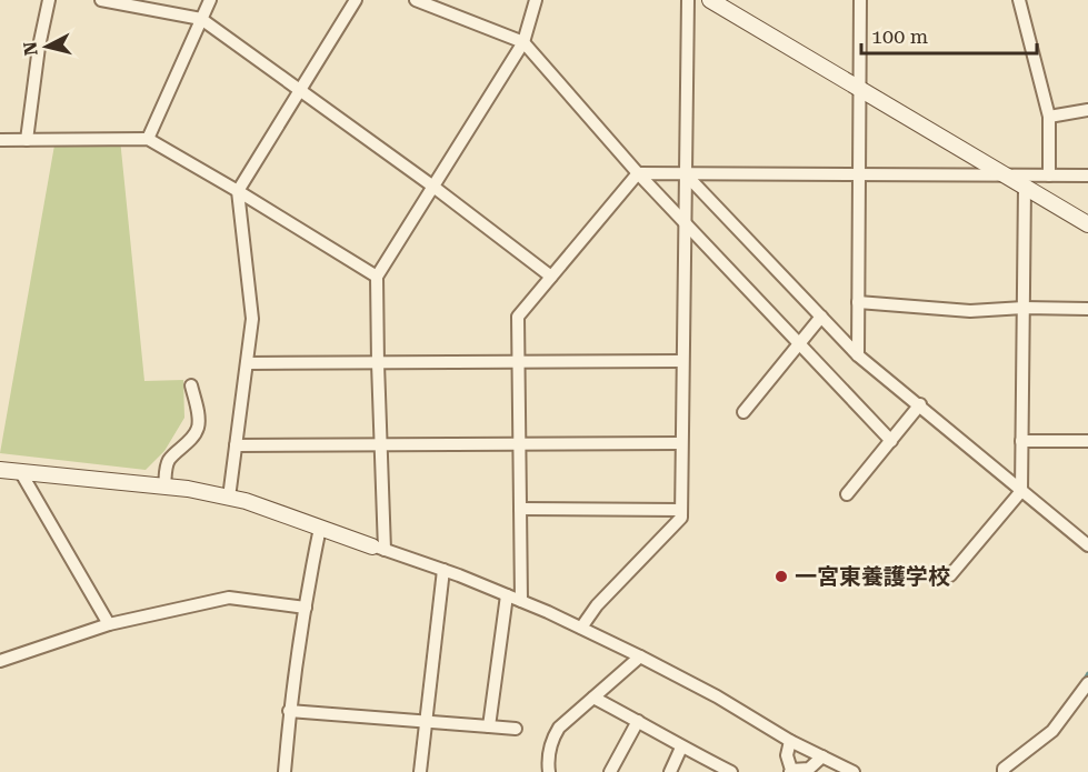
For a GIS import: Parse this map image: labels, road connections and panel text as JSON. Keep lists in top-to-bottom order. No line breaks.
{"places":["一宮東養護学校"],"scale_bar":"100 m","north":"left"}
